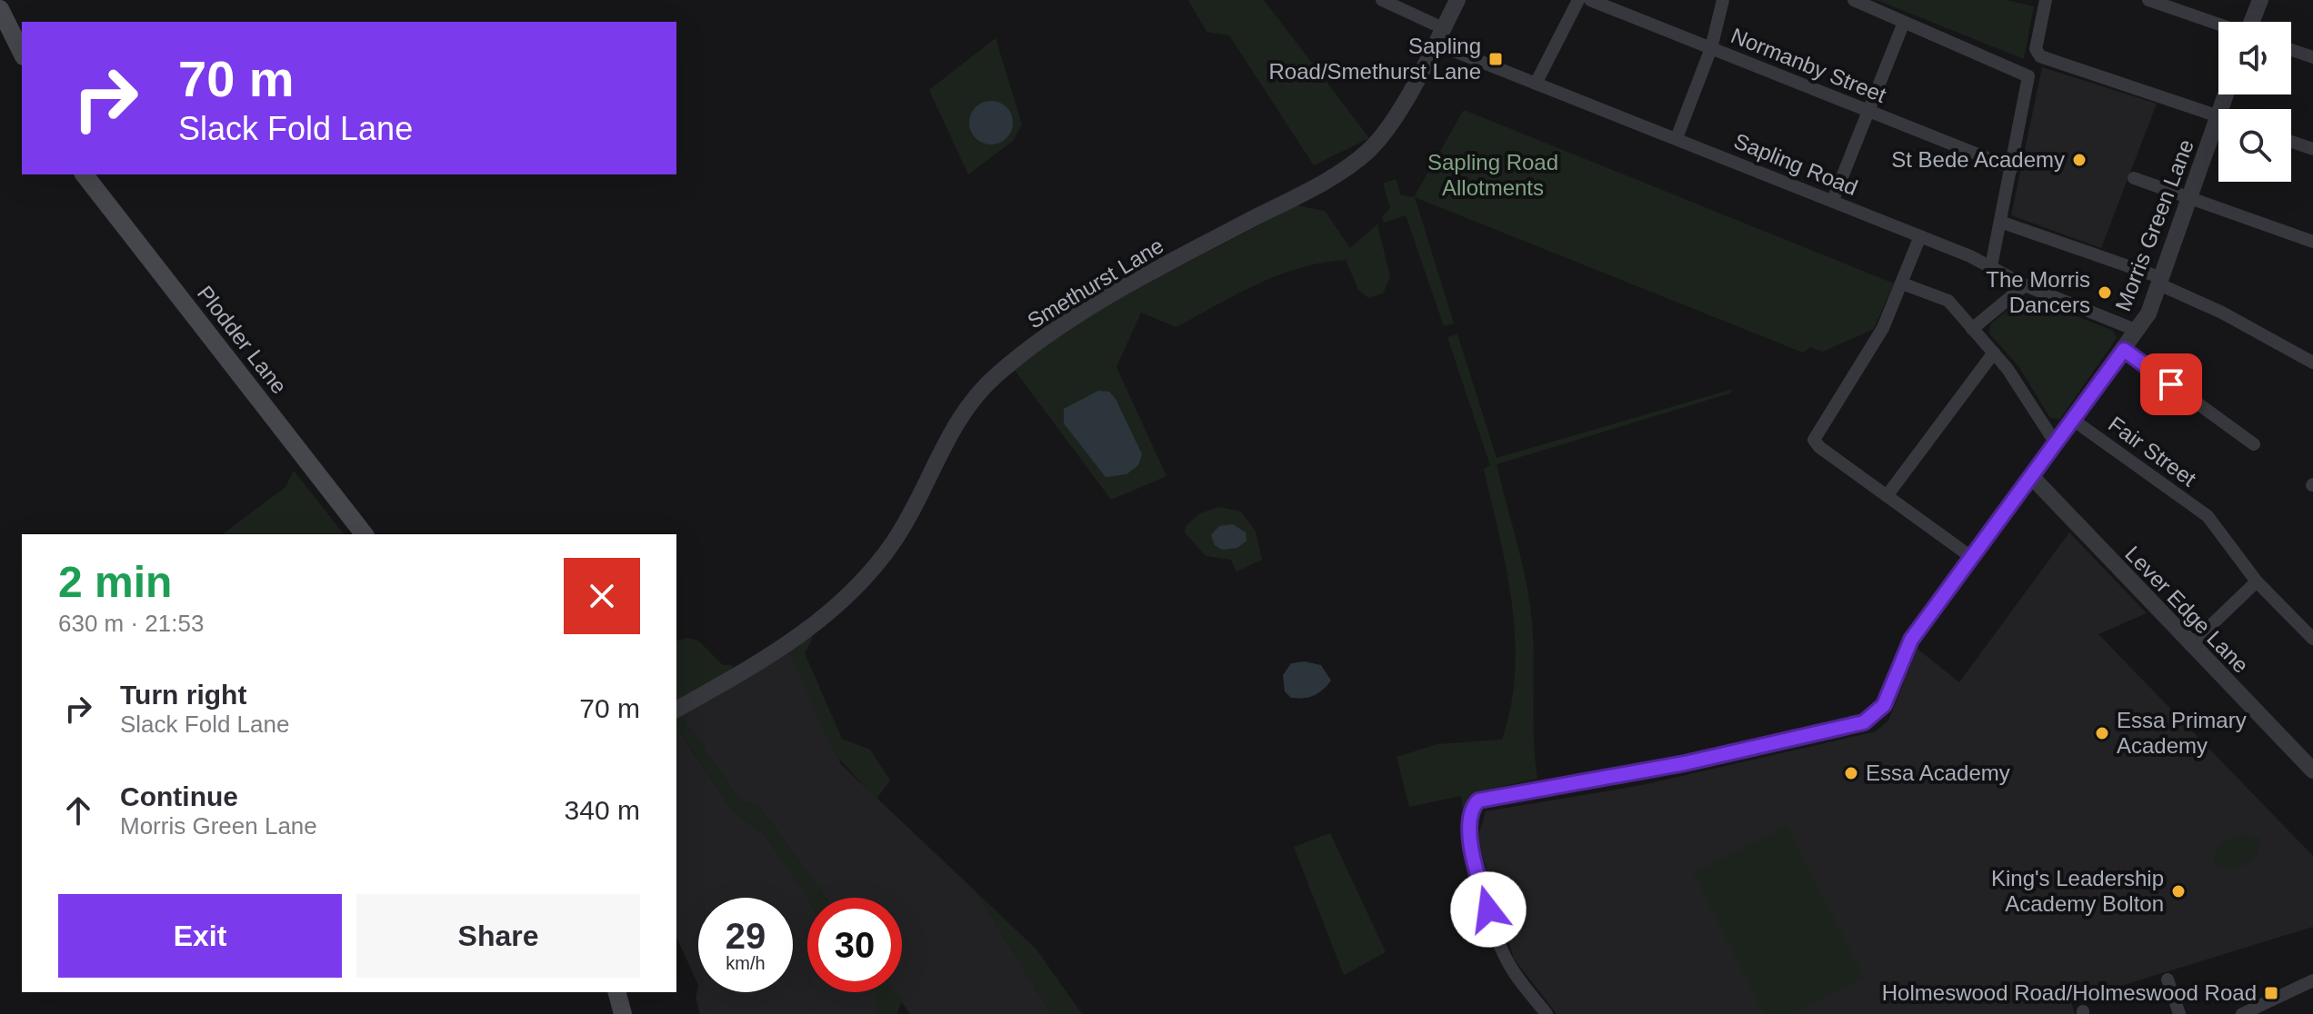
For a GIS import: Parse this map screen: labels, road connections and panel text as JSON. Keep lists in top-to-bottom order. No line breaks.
{"streets":{"main road":["Plodder Lane"],"street":["Normanby Street","Sapling Road","Morris Green Lane","Smethurst Lane","Fair Street","Lever Edge Lane"]},"crossings":[["Sapling Road","Morris Green Lane"],["Sapling Road","Smethurst Lane"],["Morris Green Lane","Fair Street"],["Morris Green Lane","Lever Edge Lane"]],"parks":["Sapling Road Allotments"],"places":{"transit":["Sapling Road/Smethurst Lane","Holmeswood Road/Holmeswood Road"],"other":["St Bede Academy","The Morris Dancers","Essa Primary Academy","Essa Academy","King's Leadership Academy Bolton"]},"page":{"turn":["70 m","Slack Fold Lane"],"heading":["2 min","630 m · 21:53"],"list":[{"name":"Turn right","note":"Slack Fold Lane","value":"70 m"},{"name":"Continue","note":"Morris Green Lane","value":"340 m"}],"buttons":["Exit","Share"],"speed":"29 km/h","limit":"30"}}
